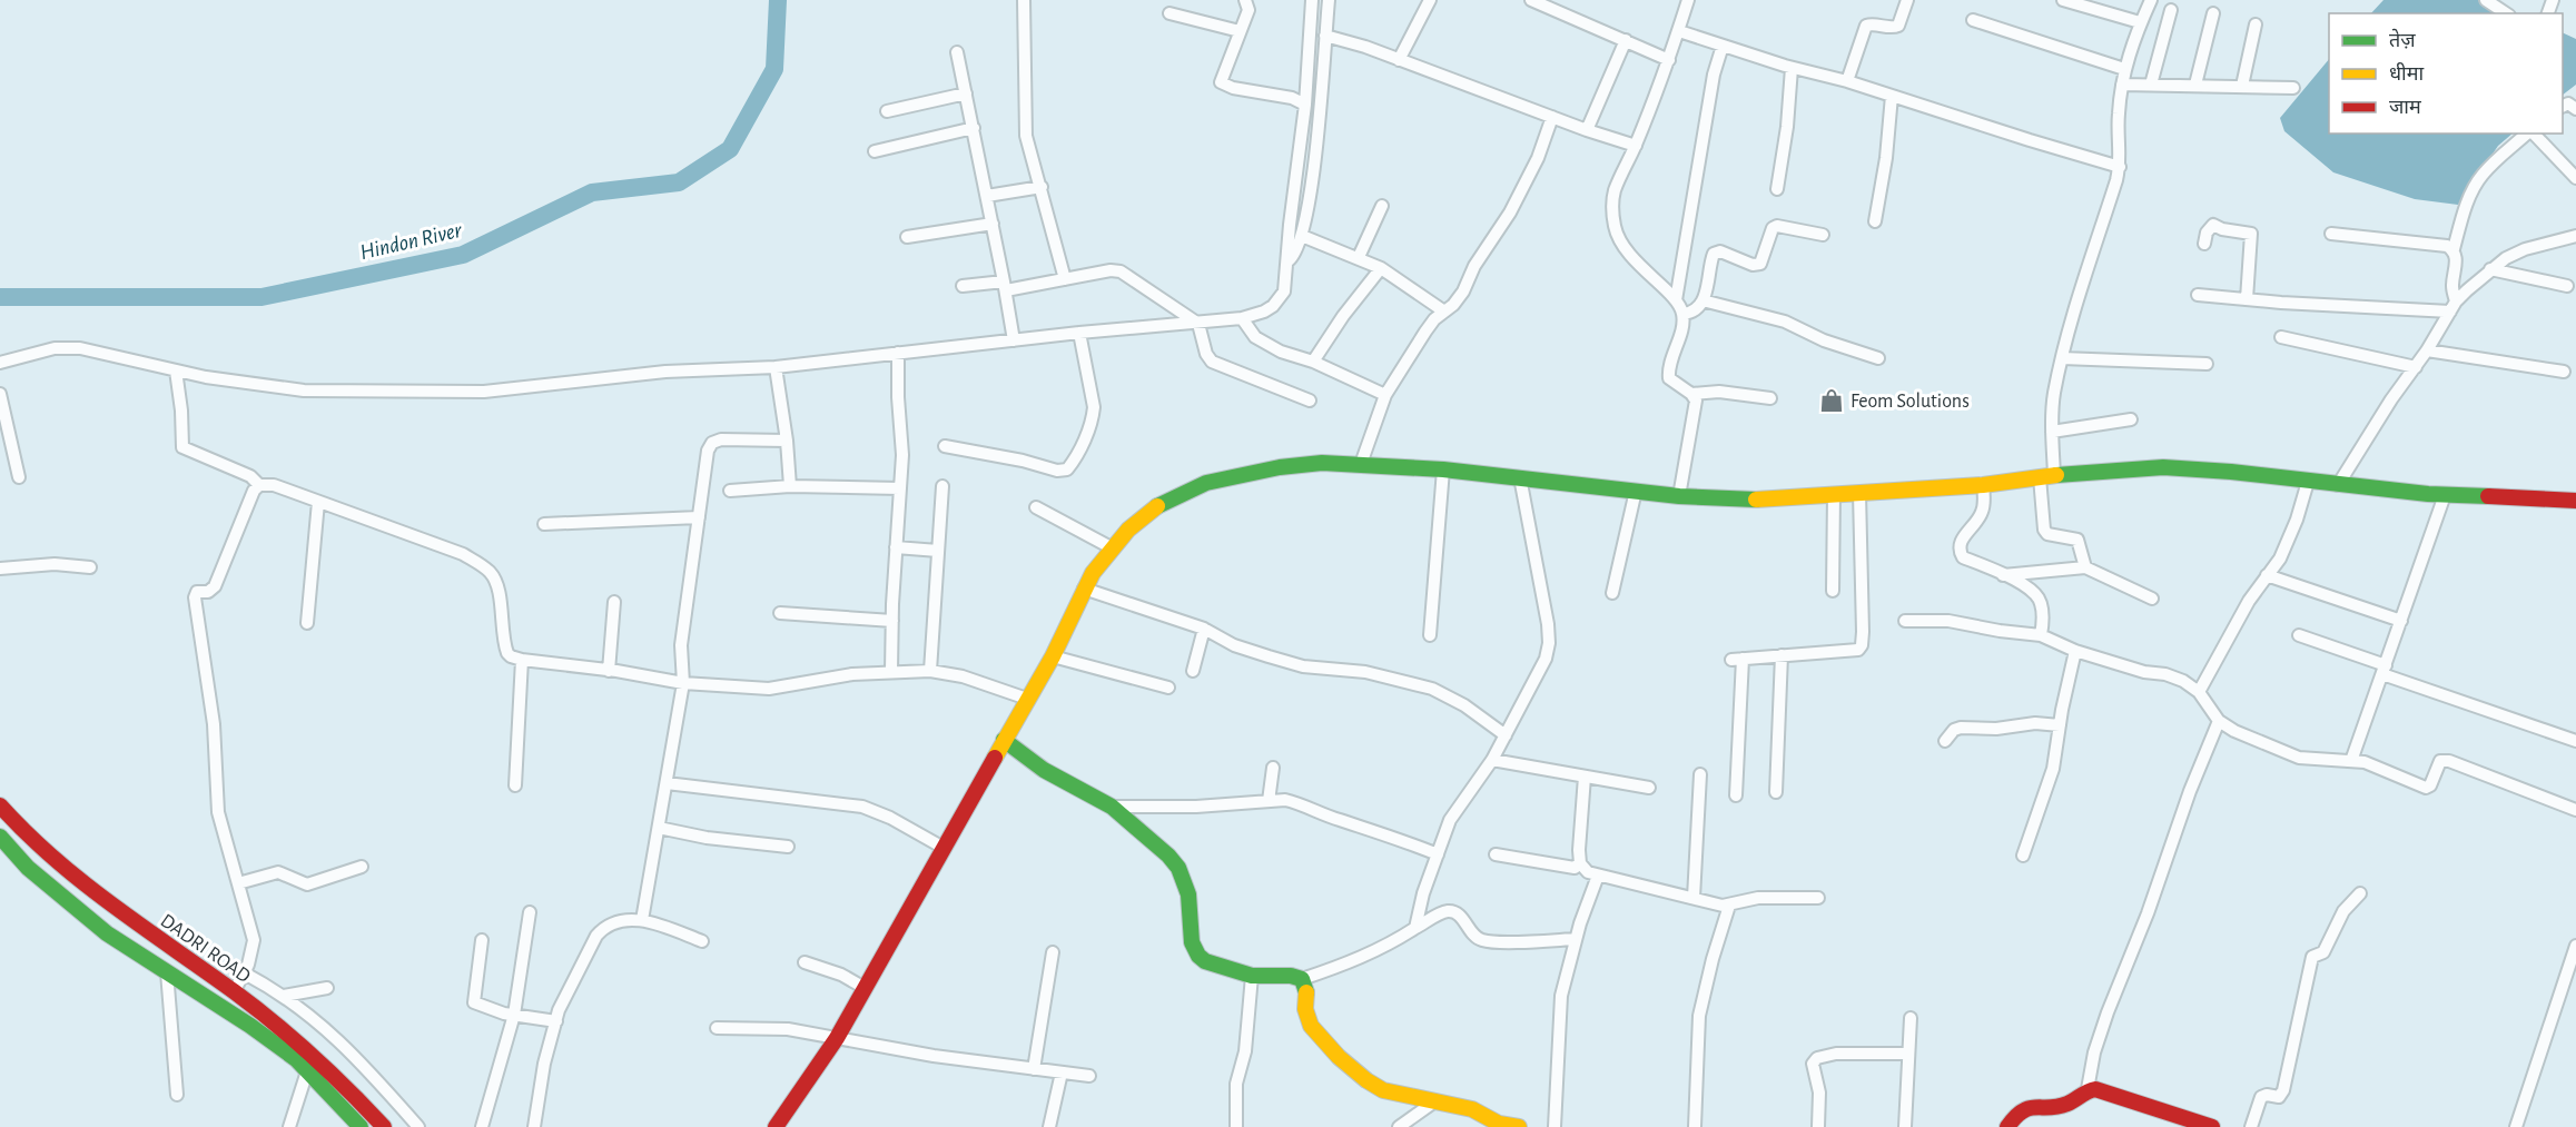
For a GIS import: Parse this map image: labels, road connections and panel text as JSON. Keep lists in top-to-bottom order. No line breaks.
{"streets":{"street":["DADRI ROAD"]},"water":["Hindon River"],"places":{"shop":["Feom Solutions"]},"legend":["तेज़","धीमा","जाम"]}
